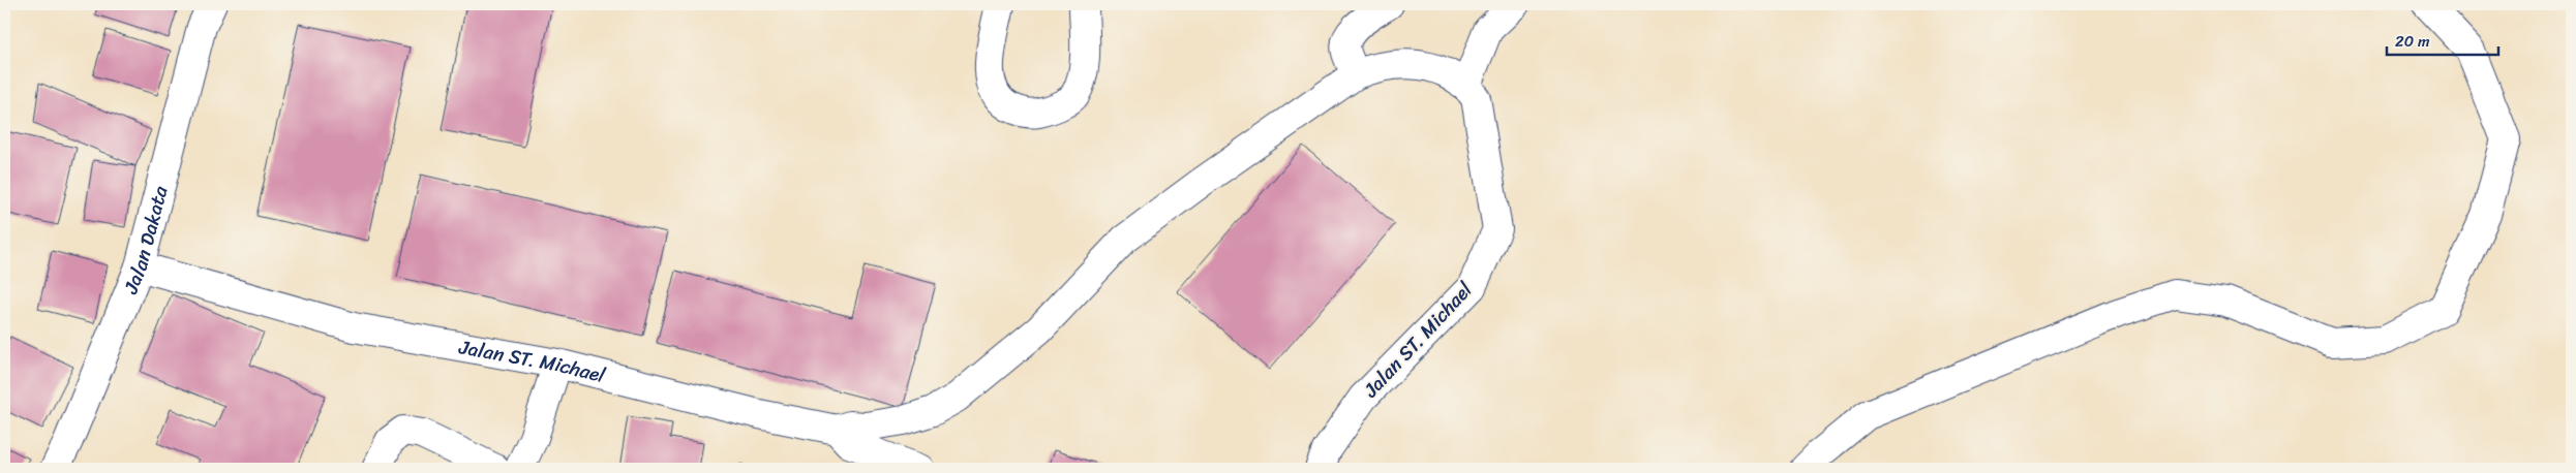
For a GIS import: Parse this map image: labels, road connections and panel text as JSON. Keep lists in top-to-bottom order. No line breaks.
{"streets":{"street":["Jalan Dakata","Jalan ST. Michael"]},"crossings":[["Jalan Dakata","Jalan ST. Michael"]],"scale_bar":"20 m"}
